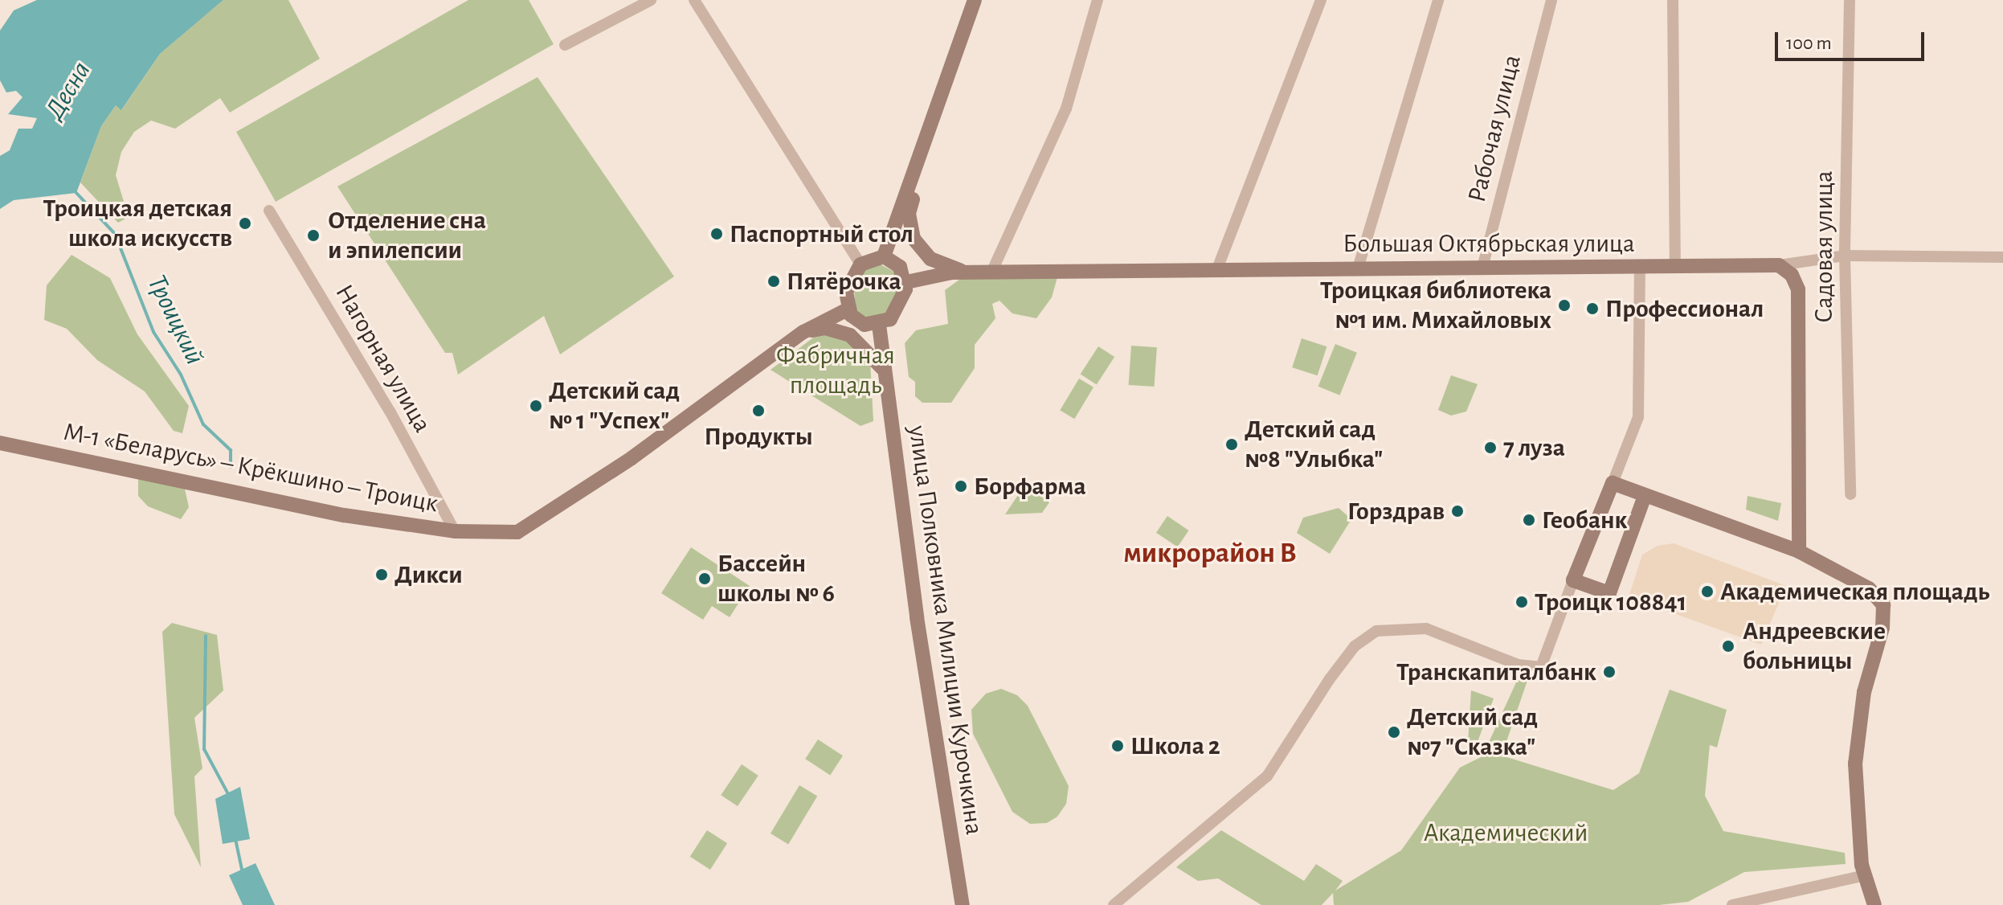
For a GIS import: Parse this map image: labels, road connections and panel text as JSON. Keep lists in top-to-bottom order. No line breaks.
{"streets":{"main road":["Большая Октябрьская улица","М-1 «Беларусь» – Крёкшино – Троицк","улица Полковника Милиции Курочкина"],"street":["Рабочая улица","Садовая улица","Нагорная улица"]},"crossings":[["Рабочая улица","Большая Октябрьская улица"],["Большая Октябрьская улица","М-1 «Беларусь» – Крёкшино – Троицк"],["Большая Октябрьская улица","улица Полковника Милиции Курочкина"],["Нагорная улица","М-1 «Беларусь» – Крёкшино – Троицк"],["М-1 «Беларусь» – Крёкшино – Троицк","улица Полковника Милиции Курочкина"]],"districts":["микрорайон В"],"water":["Десна","Троицкий"],"parks":["Фабричная площадь","Академический"],"places":["Троицкая детская школа искусств","Паспортный стол","Отделение сна и эпилепсии","Пятёрочка","Троицкая библиотека №1 им. Михайловых","Профессионал","Детский сад № 1 \"Успех\"","Продукты","Детский сад №8 \"Улыбка\"","7 луза","Борфарма","Горздрав","Геобанк","Дикси","Бассейн школы № 6","Академическая площадь","Троицк 108841","Андреевские больницы","Транскапиталбанк","Детский сад №7 \"Сказка\"","Школа 2"],"scale_bar":"100 m"}
